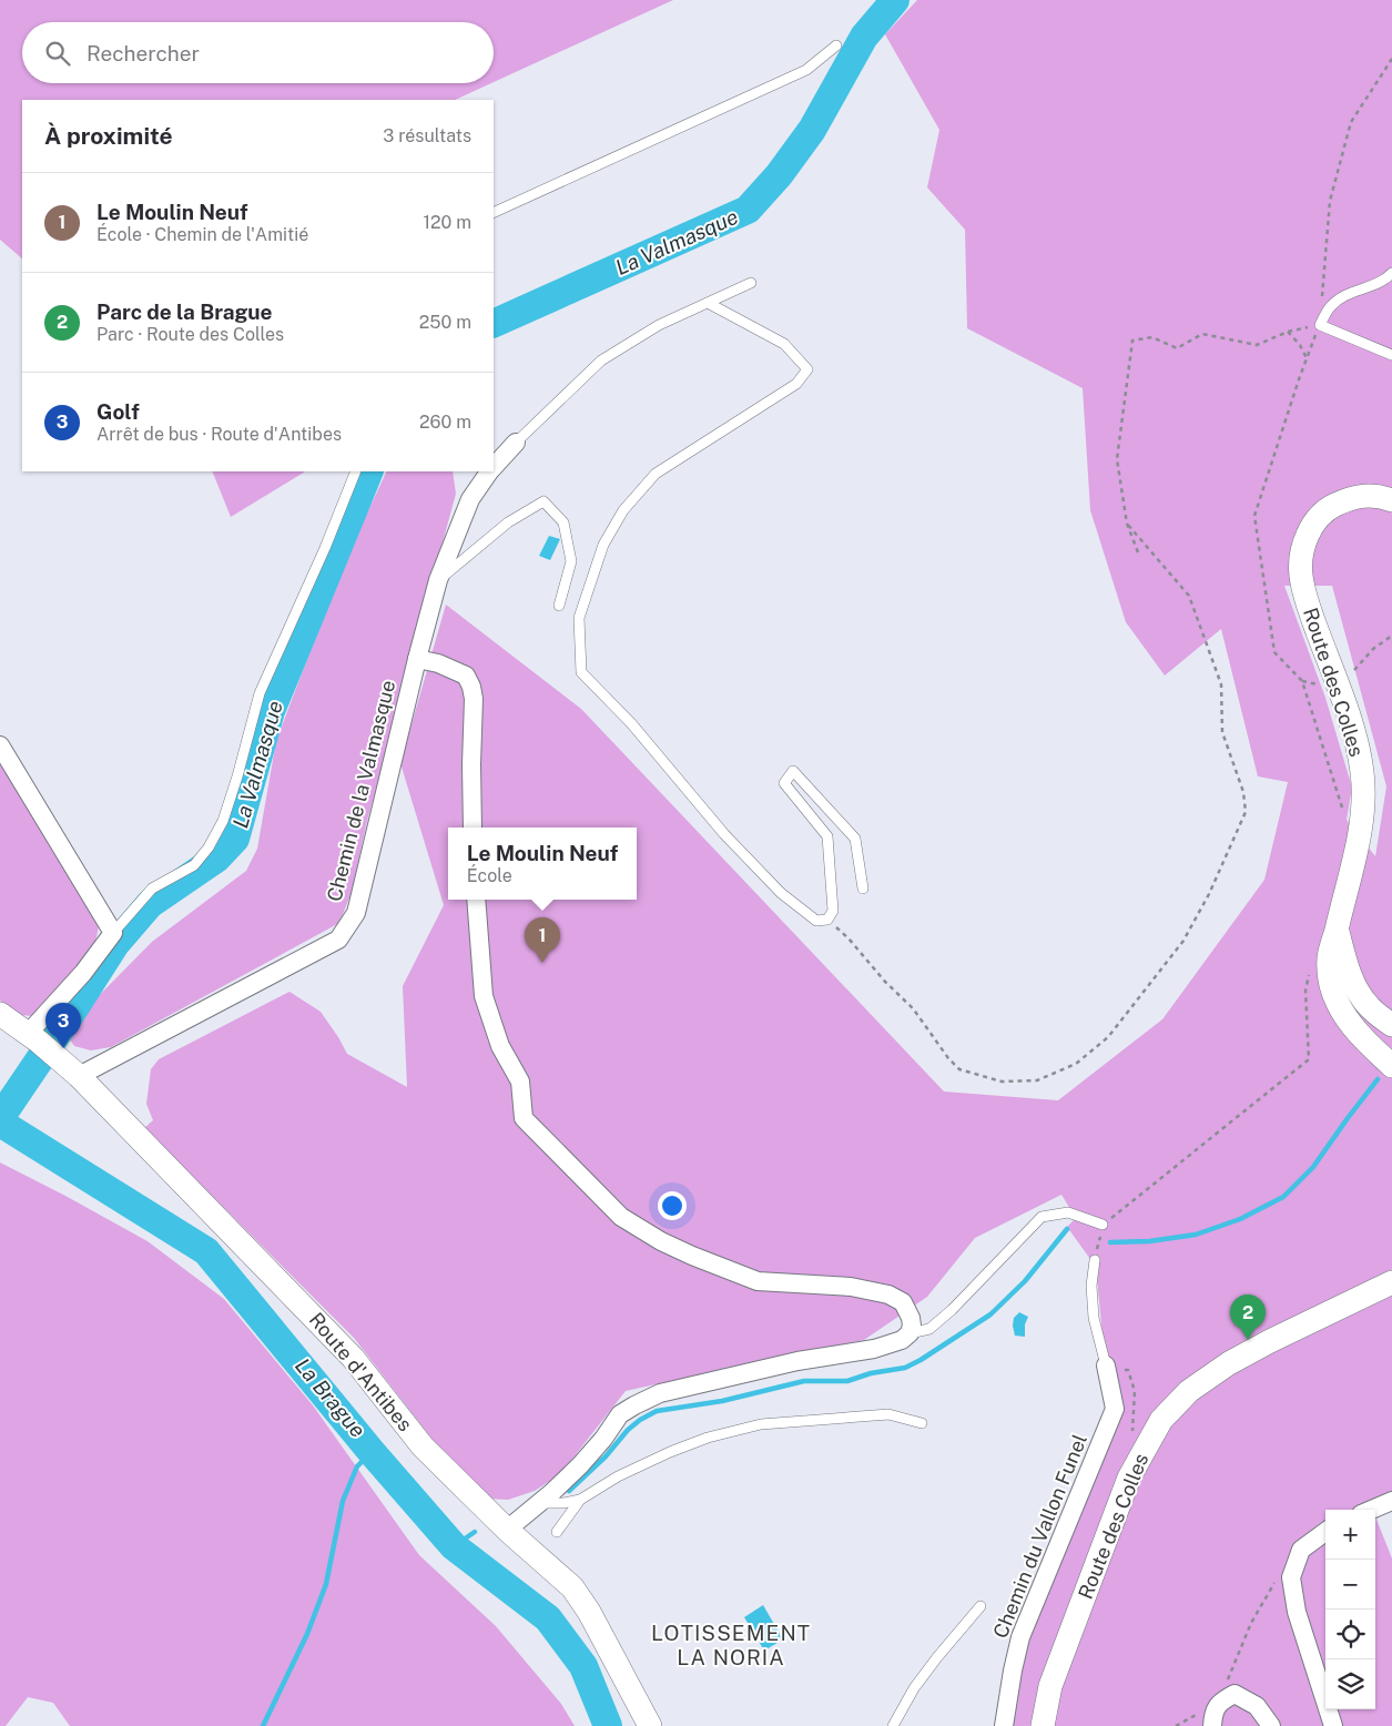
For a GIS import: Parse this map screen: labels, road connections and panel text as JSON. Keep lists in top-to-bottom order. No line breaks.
{"streets":{"street":["Route des Colles","Chemin de la Valmasque","Route d'Antibes","Chemin du Vallon Funel"]},"crossings":[["Chemin de la Valmasque","Route d'Antibes"]],"districts":["LOTISSEMENT LA NORIA"],"water":["La Valmasque","La Brague"],"page":{"search":"Rechercher","heading":["À proximité","3 résultats"],"list":[{"mark":"1","name":"Le Moulin Neuf","note":"École · Chemin de l'Amitié","value":"120 m"},{"mark":"2","name":"Parc de la Brague","note":"Parc · Route des Colles","value":"250 m"},{"mark":"3","name":"Golf","note":"Arrêt de bus · Route d'Antibes","value":"260 m"}],"popup":["Le Moulin Neuf","École"],"pins":["1","3","2"],"map_buttons":["+","−"]}}
